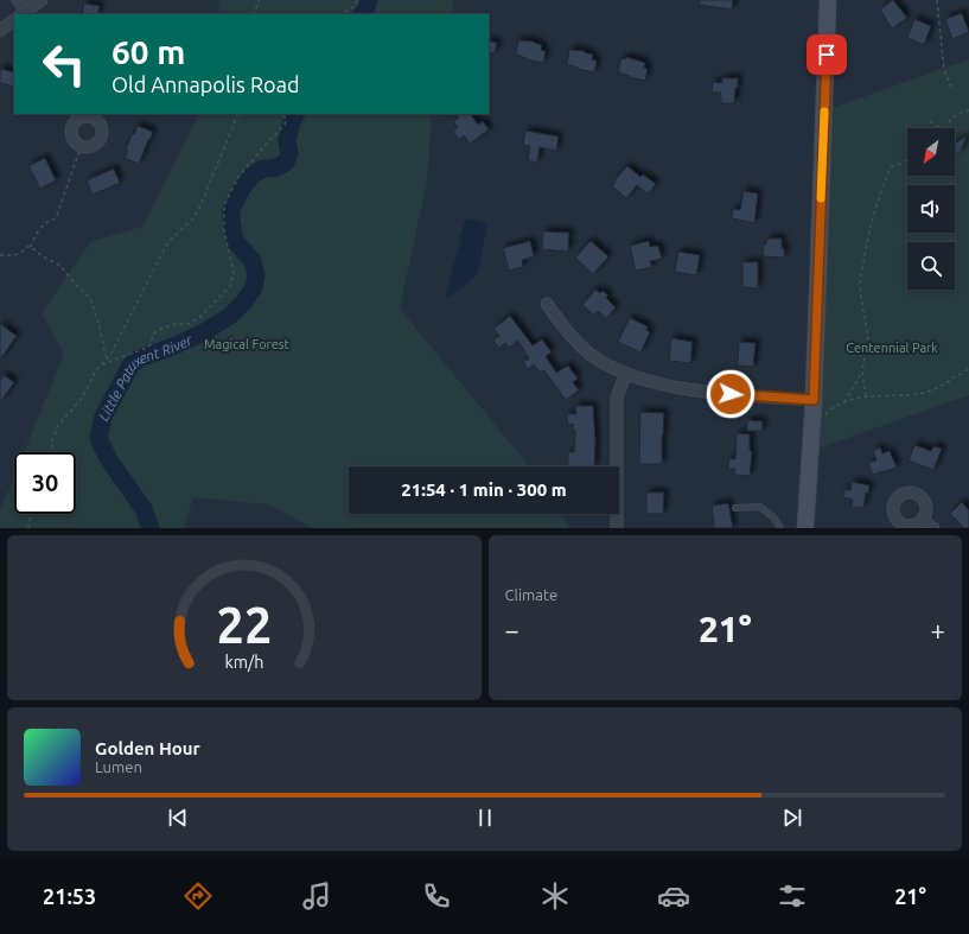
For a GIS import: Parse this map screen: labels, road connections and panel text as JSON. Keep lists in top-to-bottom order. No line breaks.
{"water":["Little Patuxent River"],"parks":["Magical Forest","Centennial Park"],"north":"bottom left","page":{"turn":["60 m","Old Annapolis Road"],"limit":"30","trip":"21:54 · 1 min · 300 m","tile":"Climate","heat":["−","21°","+"],"song":["Golden Hour","Lumen"],"tabs":["21:53","21°"],"gauge":["22","km/h"]}}
